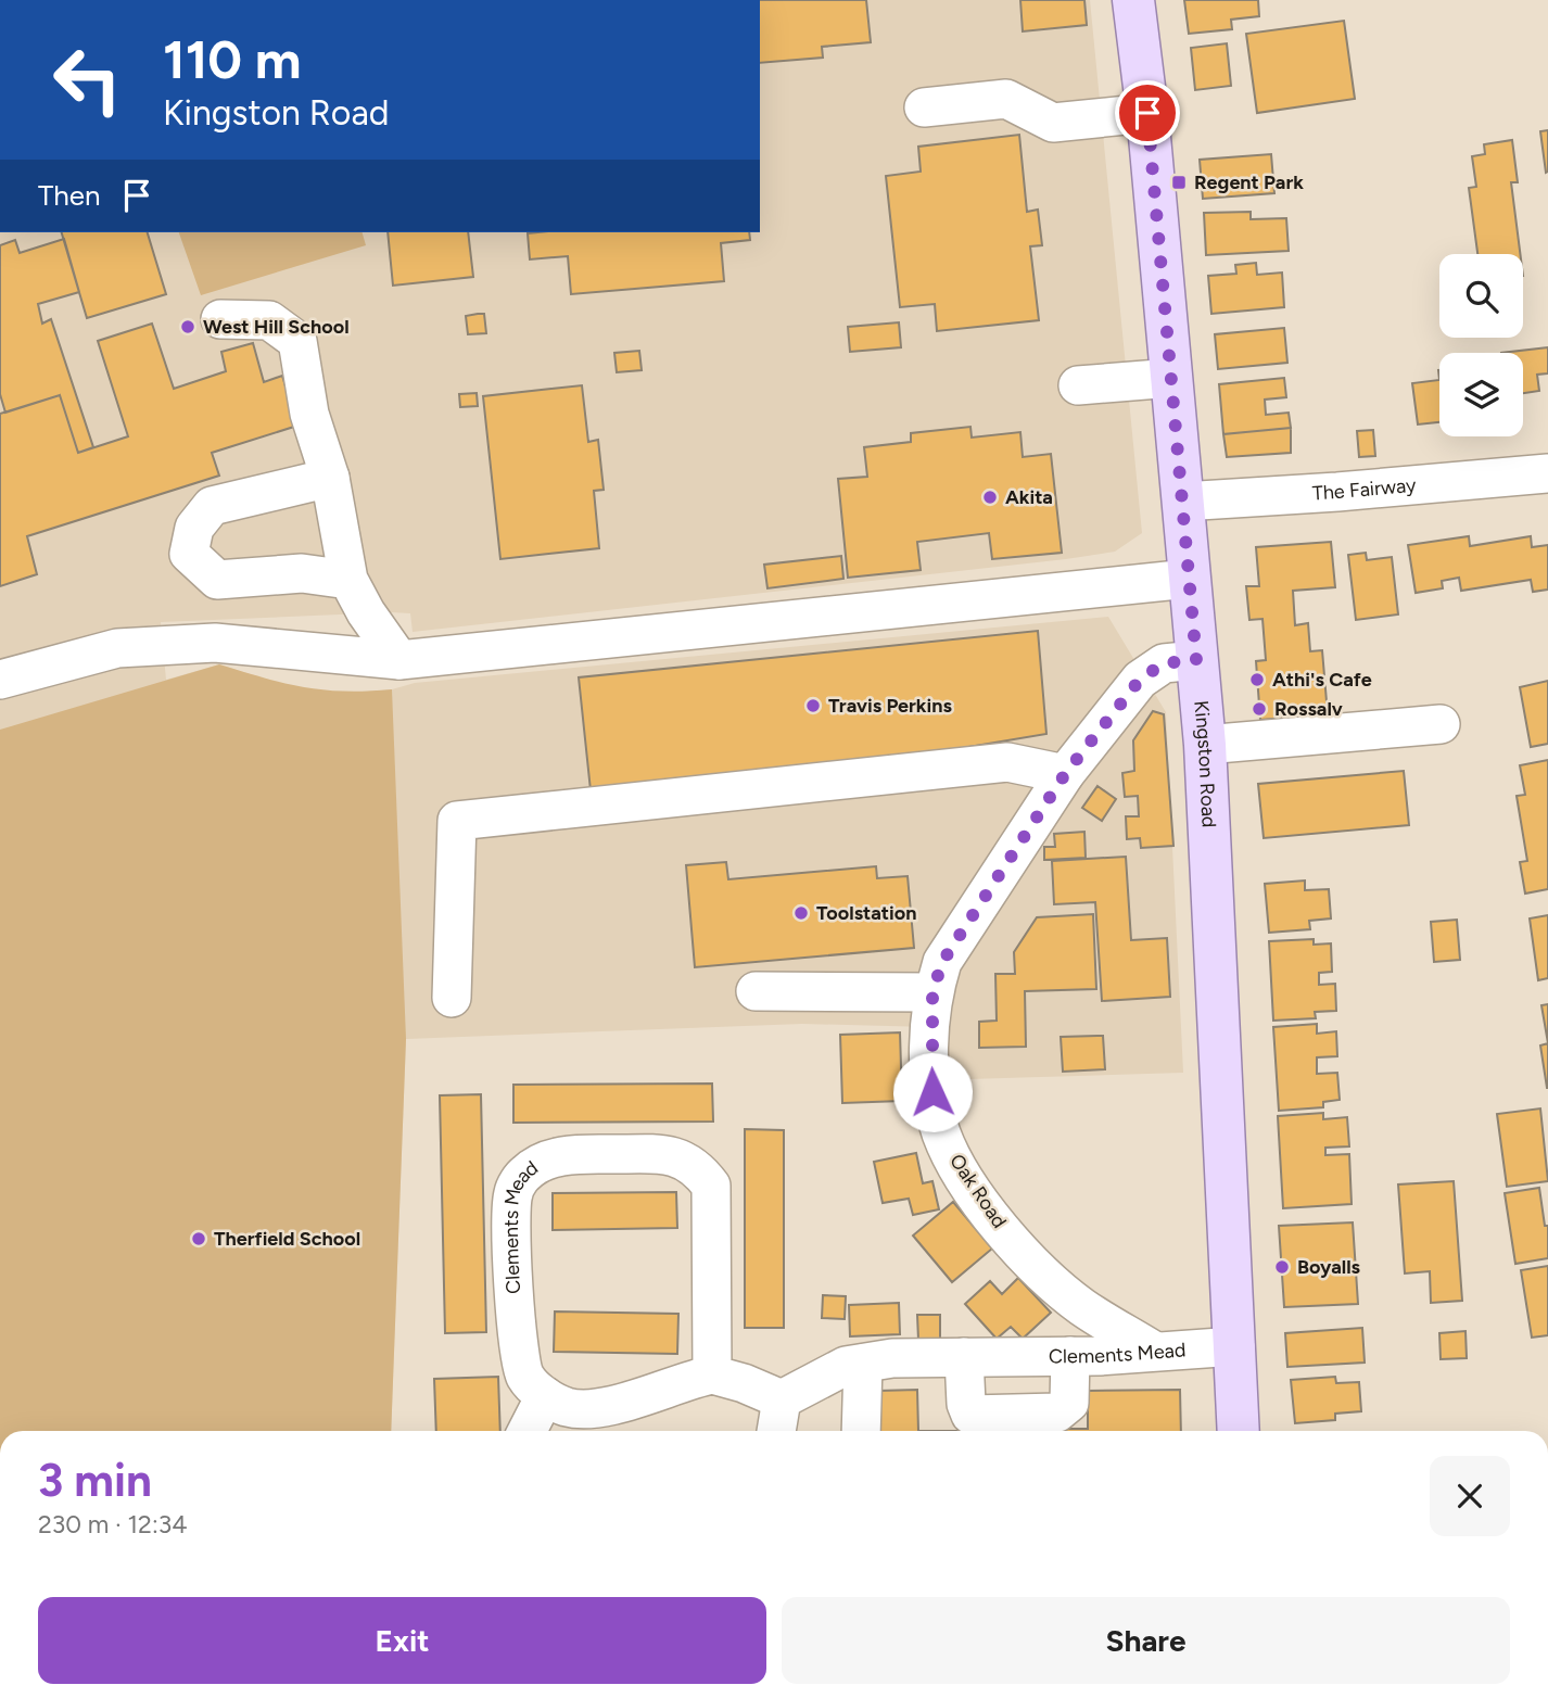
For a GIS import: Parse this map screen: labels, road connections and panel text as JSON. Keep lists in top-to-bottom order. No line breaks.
{"streets":{"main road":["Kingston Road"],"street":["The Fairway","Oak Road","Clements Mead"]},"crossings":[["The Fairway","Kingston Road"],["Kingston Road","Oak Road"],["Kingston Road","Clements Mead"],["Oak Road","Clements Mead"]],"places":{"transit":["Regent Park"],"other":["West Hill School","Akita","Athi's Cafe","Travis Perkins","Rossalv","Toolstation","Therfield School","Boyalls"]},"page":{"turn":["110 m","Kingston Road"],"then":"Then","heading":["3 min","230 m · 12:34"],"buttons":["Exit","Share"]}}
